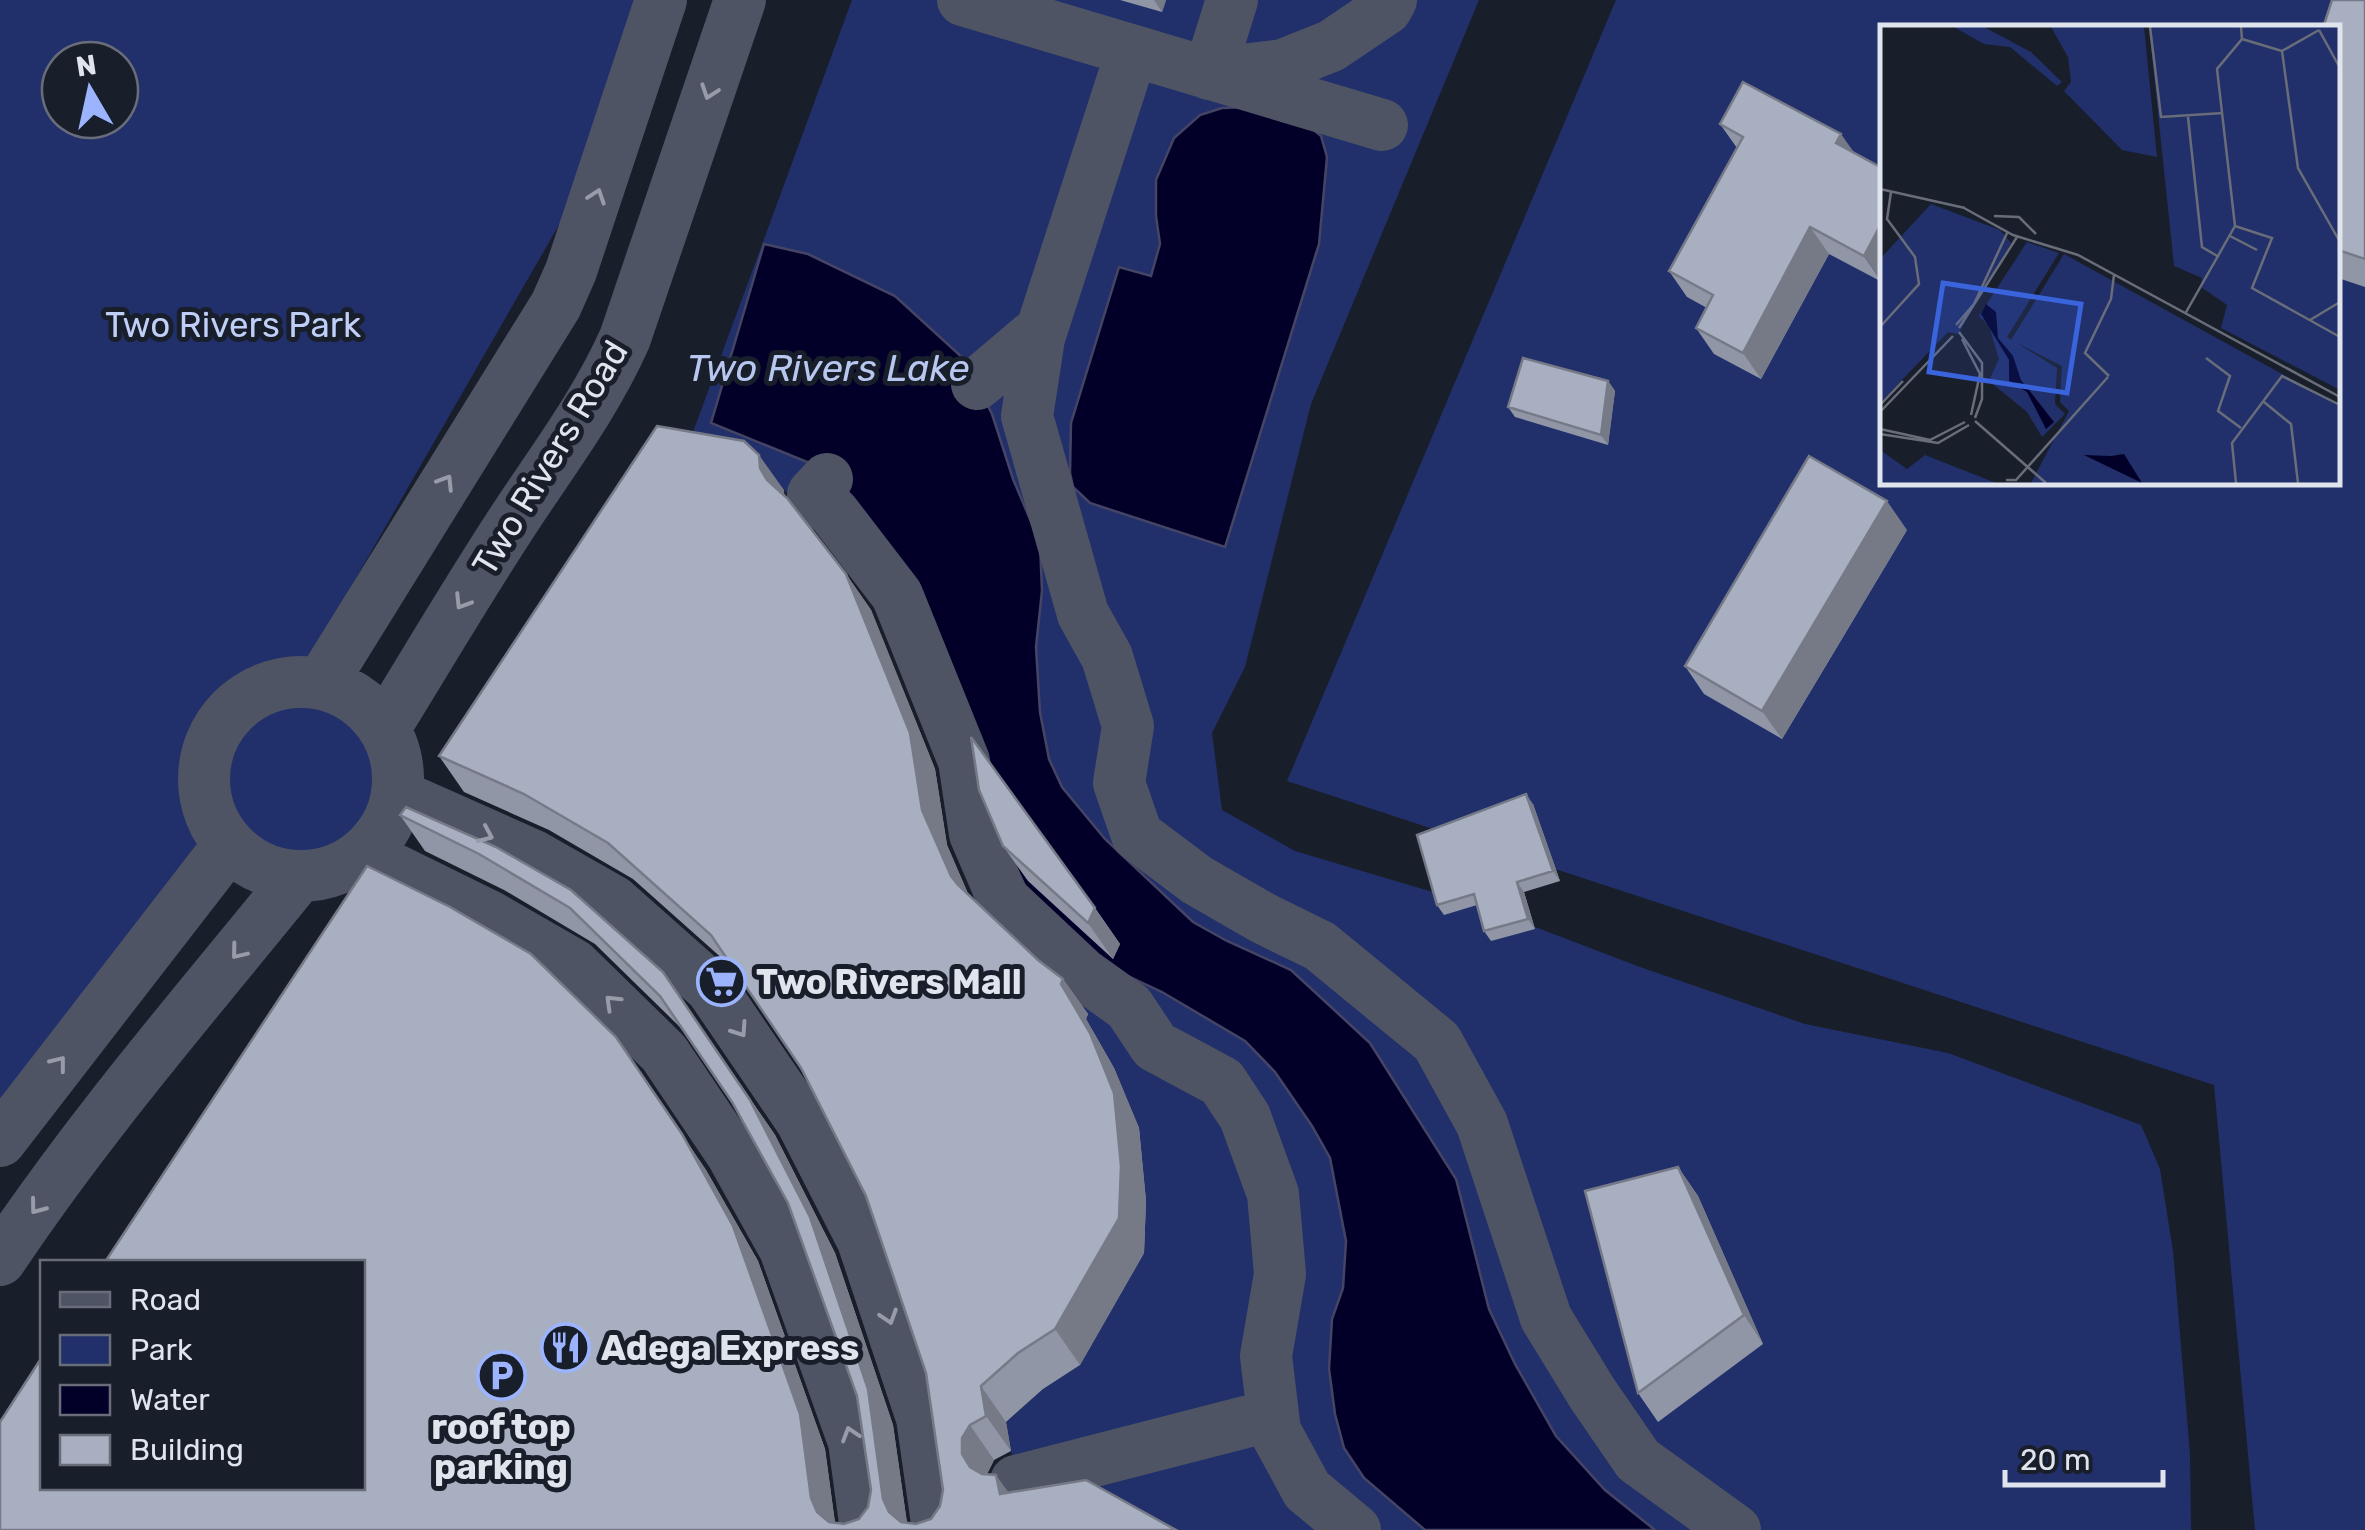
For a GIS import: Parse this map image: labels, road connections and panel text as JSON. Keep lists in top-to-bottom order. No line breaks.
{"streets":{"street":["Two Rivers Road"]},"water":["Two Rivers Lake"],"parks":["Two Rivers Park"],"places":{"supermarket":["Two Rivers Mall"],"restaurant":["Adega Express"],"parking":["roof top parking"]},"legend":["Road","Park","Water","Building"],"scale_bar":"20 m","north":"top"}
